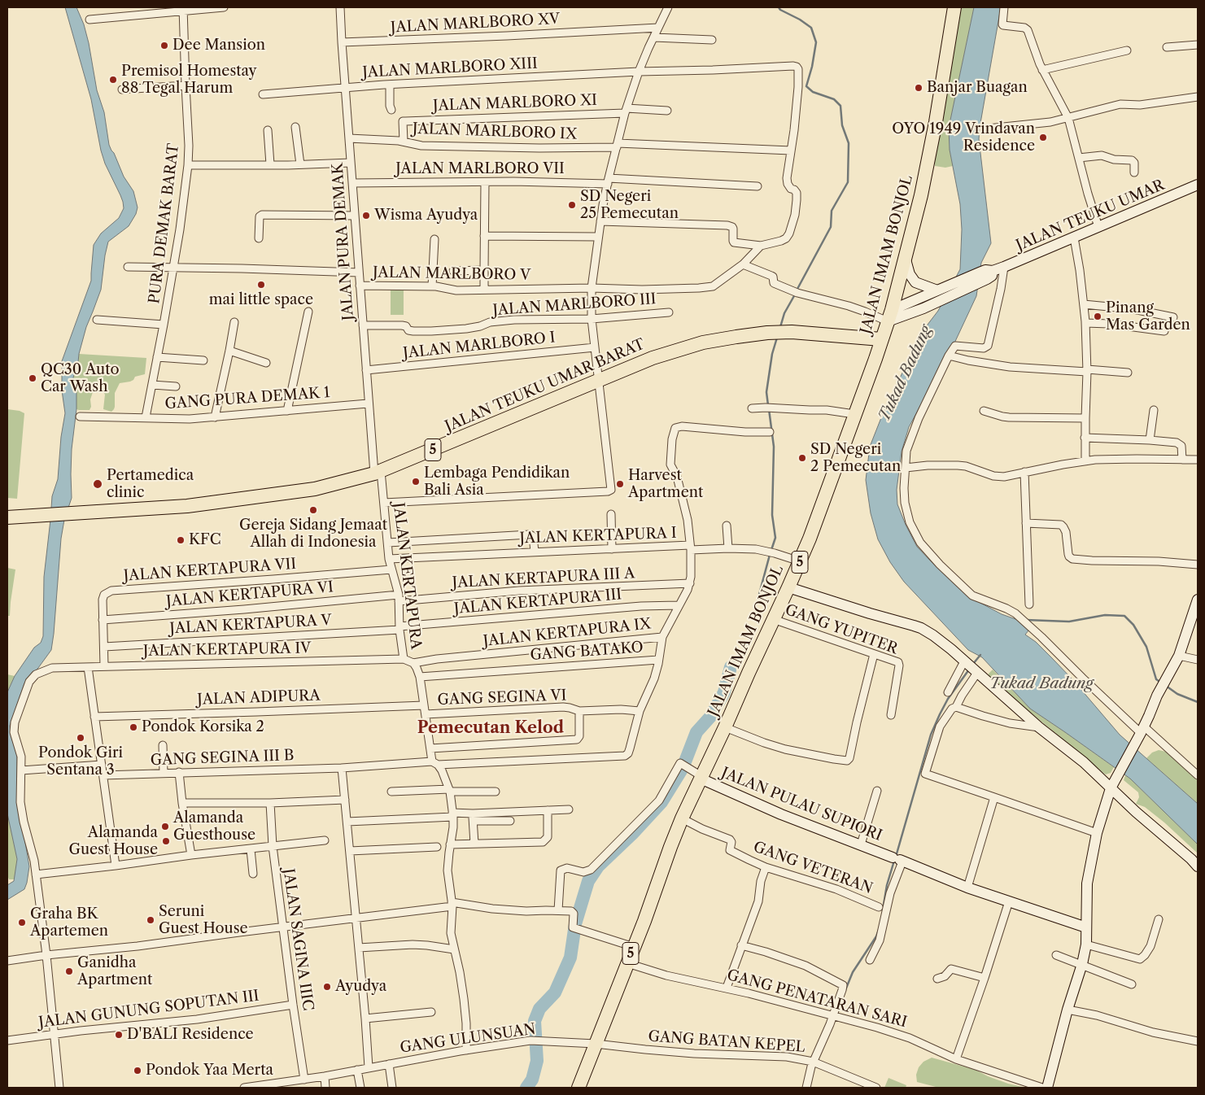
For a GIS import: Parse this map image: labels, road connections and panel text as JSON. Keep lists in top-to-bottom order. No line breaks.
{"streets":{"highway":["JALAN IMAM BONJOL","JALAN TEUKU UMAR BARAT","5"],"street":["JALAN MARLBORO XV","JALAN MARLBORO XIII","JALAN MARLBORO XI","JALAN MARLBORO IX","JALAN MARLBORO VII","JALAN TEUKU UMAR","PURA DEMAK BARAT","JALAN PURA DEMAK","JALAN MARLBORO V","JALAN MARLBORO III","JALAN MARLBORO I","GANG PURA DEMAK 1","JALAN KERTAPURA I","JALAN KERTAPURA VII","JALAN KERTAPURA","JALAN KERTAPURA III A","JALAN KERTAPURA VI","JALAN KERTAPURA III","JALAN KERTAPURA V","GANG YUPITER","JALAN KERTAPURA IX","JALAN KERTAPURA IV","GANG BATAKO","JALAN ADIPURA","GANG SEGINA VI","GANG SEGINA III B","JALAN PULAU SUPIORI","GANG VETERAN","JALAN SAGINA IIIC","GANG PENATARAN SARI","JALAN GUNUNG SOPUTAN III","GANG ULUNSUAN","GANG BATAN KEPEL"]},"crossings":[["JALAN MARLBORO XV","JALAN PURA DEMAK"],["JALAN MARLBORO XIII","JALAN MARLBORO IX"],["JALAN MARLBORO XIII","JALAN PURA DEMAK"],["JALAN MARLBORO XI","JALAN MARLBORO IX"],["JALAN MARLBORO IX","JALAN PURA DEMAK"],["JALAN MARLBORO VII","JALAN PURA DEMAK"],["JALAN TEUKU UMAR","JALAN IMAM BONJOL"],["PURA DEMAK BARAT","GANG PURA DEMAK 1"],["JALAN PURA DEMAK","JALAN MARLBORO V"],["JALAN PURA DEMAK","JALAN MARLBORO III"],["JALAN PURA DEMAK","JALAN MARLBORO I"],["JALAN PURA DEMAK","JALAN TEUKU UMAR BARAT"],["JALAN PURA DEMAK","GANG PURA DEMAK 1"],["JALAN PURA DEMAK","JALAN KERTAPURA"],["JALAN IMAM BONJOL","JALAN TEUKU UMAR BARAT"],["JALAN IMAM BONJOL","GANG YUPITER"],["JALAN IMAM BONJOL","JALAN PULAU SUPIORI"],["JALAN IMAM BONJOL","GANG VETERAN"],["JALAN IMAM BONJOL","GANG PENATARAN SARI"],["JALAN IMAM BONJOL","GANG ULUNSUAN"],["JALAN IMAM BONJOL","GANG BATAN KEPEL"],["JALAN TEUKU UMAR BARAT","JALAN KERTAPURA"],["JALAN KERTAPURA I","JALAN KERTAPURA"],["JALAN KERTAPURA VII","JALAN KERTAPURA"],["JALAN KERTAPURA VII","JALAN KERTAPURA VI"],["JALAN KERTAPURA VII","JALAN KERTAPURA V"],["JALAN KERTAPURA VII","JALAN KERTAPURA IV"],["JALAN KERTAPURA","JALAN KERTAPURA III A"],["JALAN KERTAPURA","JALAN KERTAPURA VI"],["JALAN KERTAPURA","JALAN KERTAPURA III"],["JALAN KERTAPURA","JALAN KERTAPURA V"],["JALAN KERTAPURA","JALAN KERTAPURA IV"],["JALAN KERTAPURA III A","JALAN KERTAPURA VI"],["JALAN KERTAPURA III","JALAN KERTAPURA V"],["JALAN KERTAPURA IX","GANG BATAKO"],["JALAN KERTAPURA IX","GANG SEGINA VI"],["JALAN KERTAPURA IX","GANG SEGINA III B"],["JALAN SAGINA IIIC","JALAN GUNUNG SOPUTAN III"],["JALAN SAGINA IIIC","GANG ULUNSUAN"],["GANG ULUNSUAN","GANG BATAN KEPEL"]],"districts":["Pemecutan Kelod"],"water":["Tukad Badung"],"places":["Dee Mansion","Premisol Homestay 88 Tegal Harum","Banjar Buagan","OYO 1949 Vrindavan Residence","SD Negeri 25 Pemecutan","Wisma Ayudya","mai little space","Pinang Mas Garden","QC30 Auto Car Wash","SD Negeri 2 Pemecutan","Lembaga Pendidikan Bali Asia","Pertamedica clinic","Harvest Apartment","Gereja Sidang Jemaat Allah di Indonesia","KFC","Pondok Korsika 2","Pondok Giri Sentana 3","Alamanda Guesthouse","Alamanda Guest House","Seruni Guest House","Graha BK Apartemen","Ganidha Apartment","Ayudya","D'BALI Residence","Pondok Yaa Merta"]}
